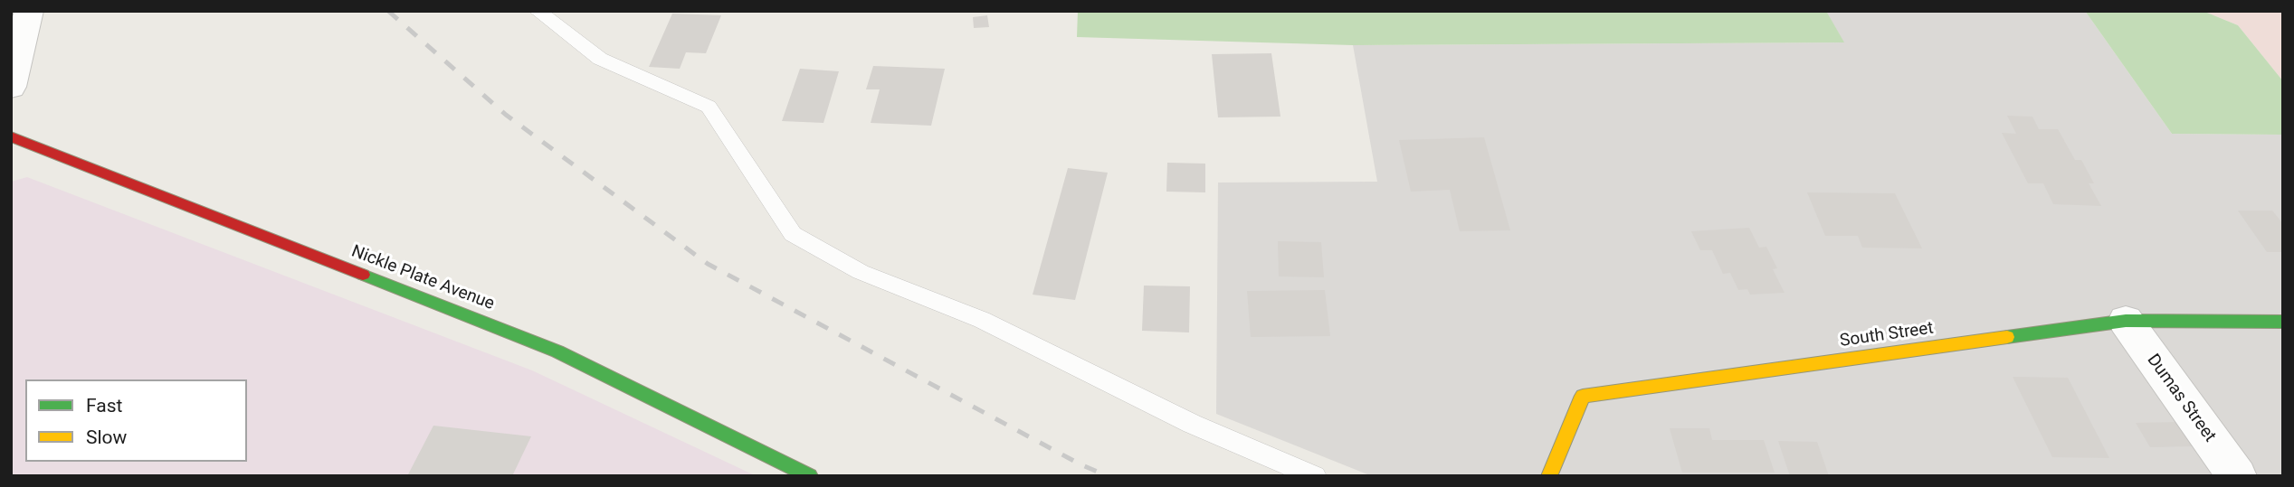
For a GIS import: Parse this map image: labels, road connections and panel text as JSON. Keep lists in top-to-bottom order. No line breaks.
{"streets":{"street":["Nickle Plate Avenue","South Street","Dumas Street"]},"crossings":[["South Street","Dumas Street"]],"legend":["Fast","Slow"]}
